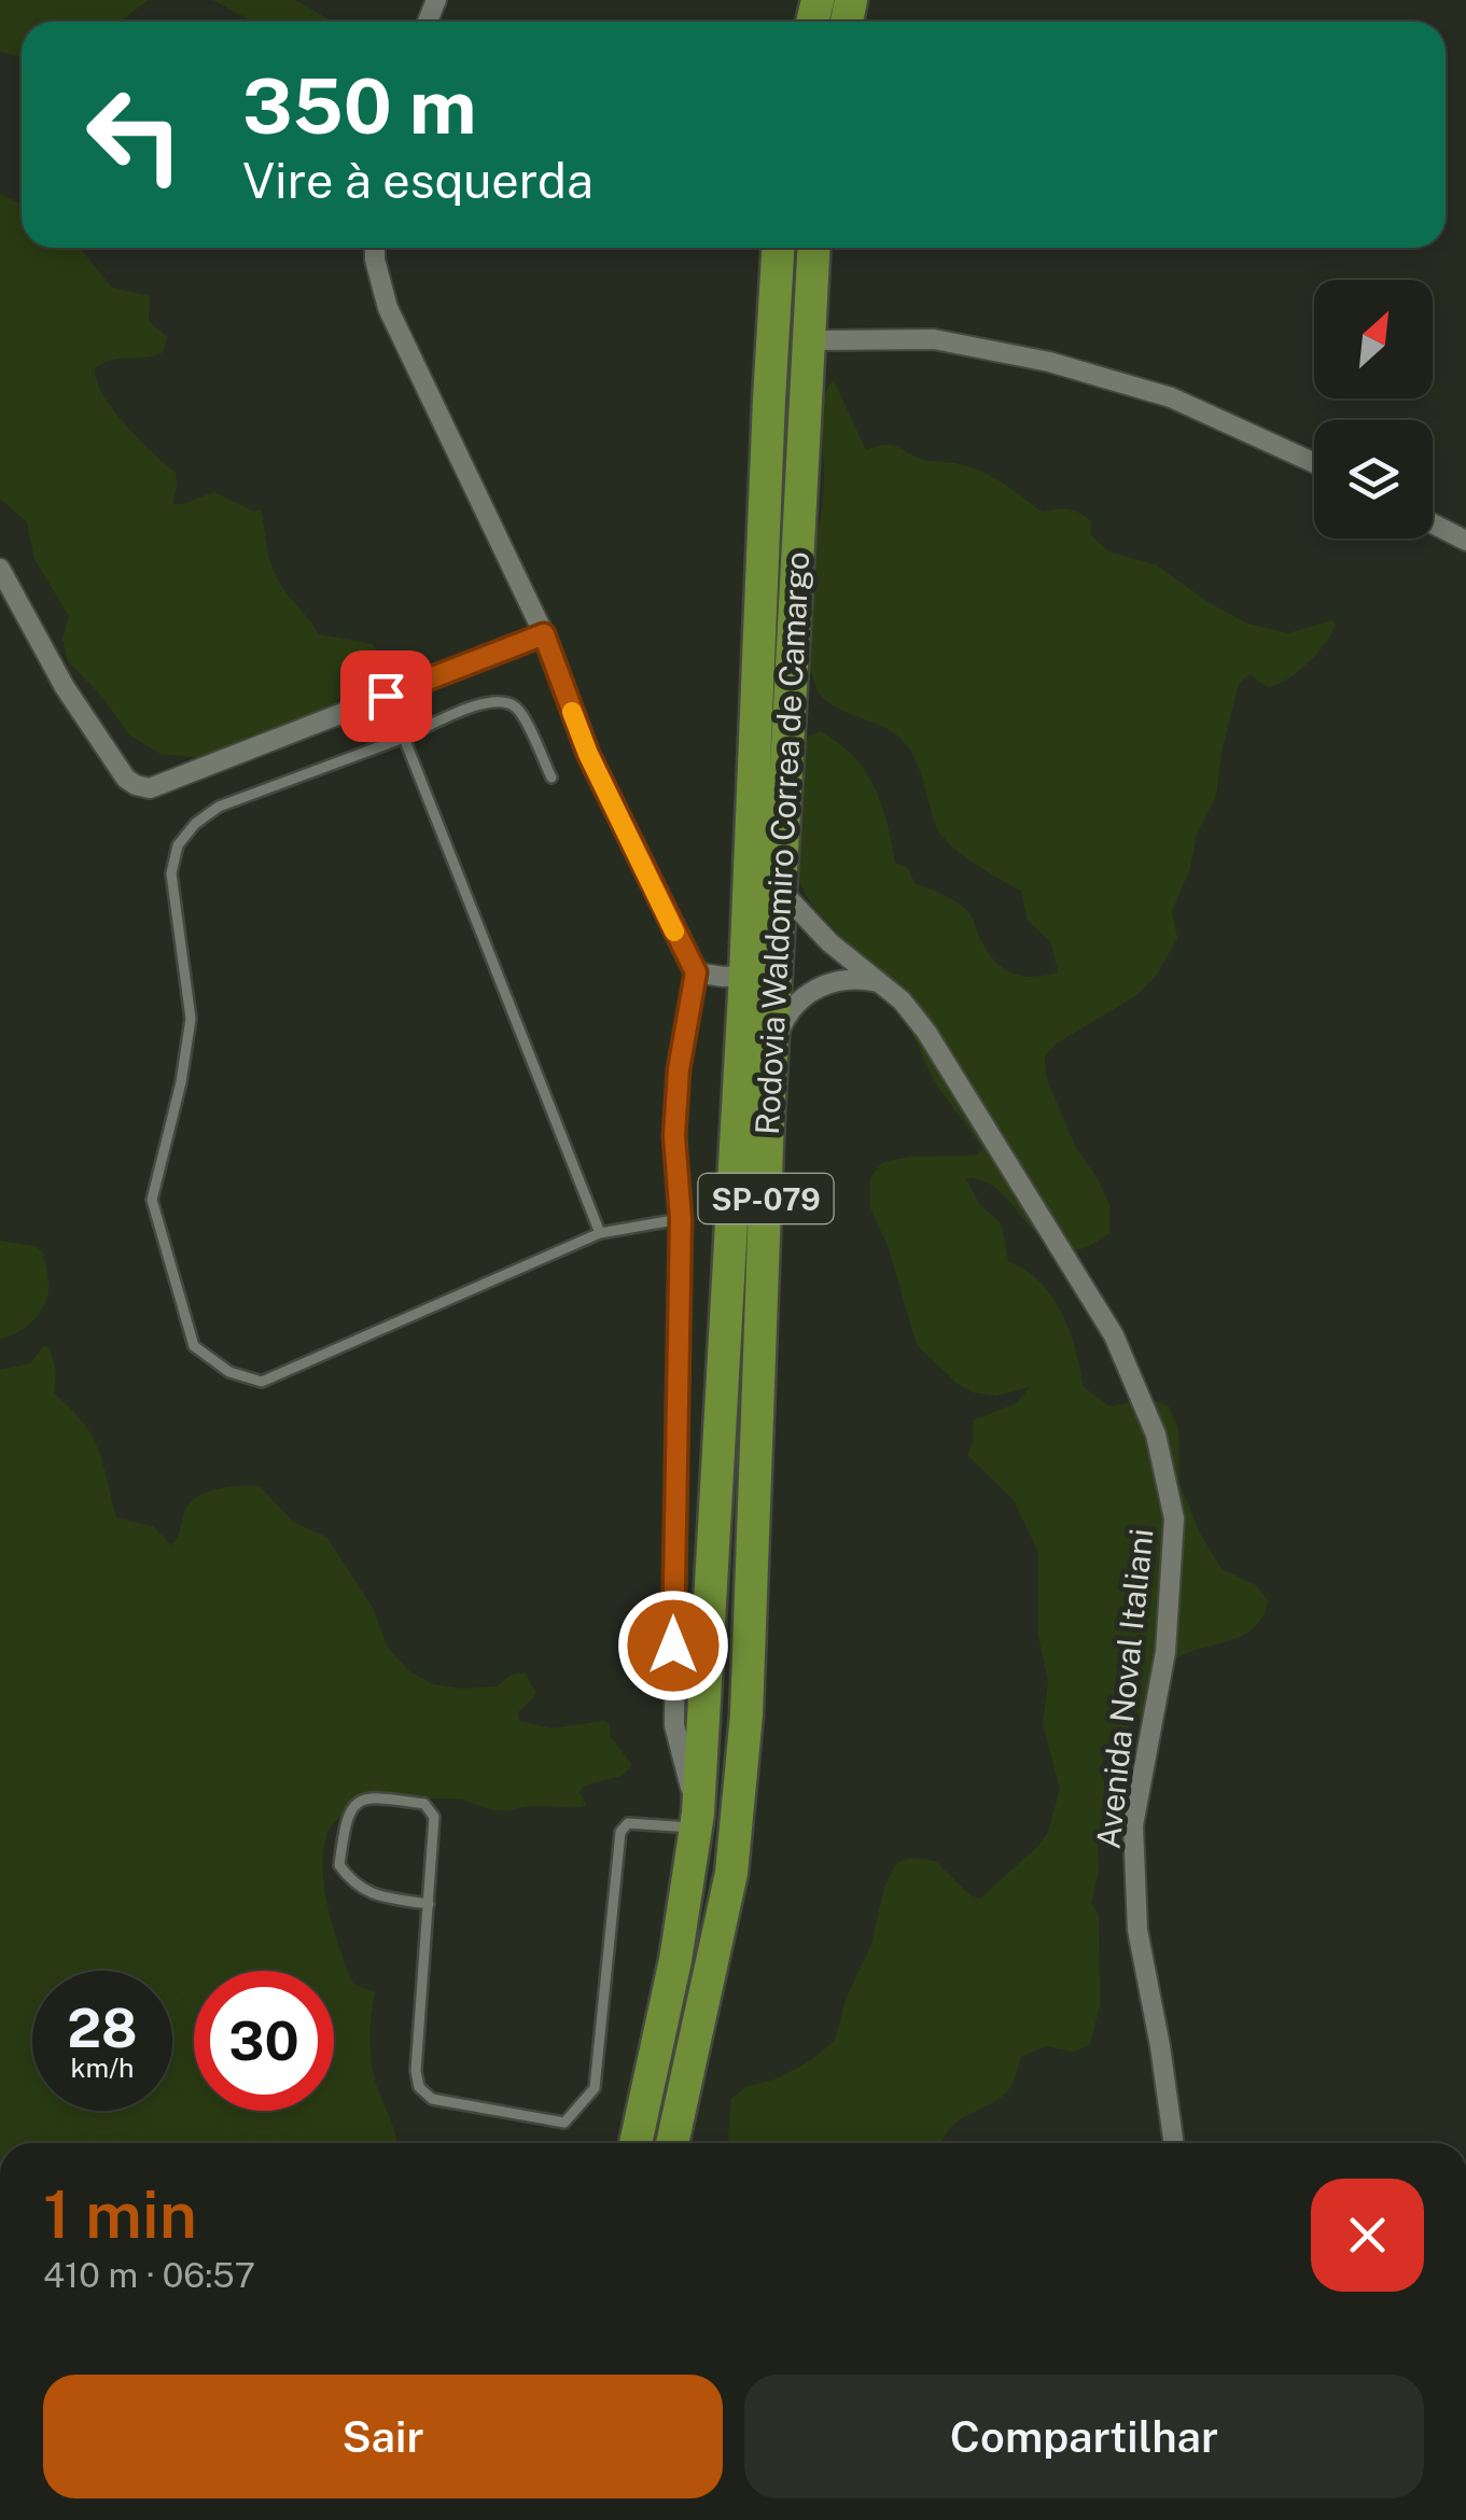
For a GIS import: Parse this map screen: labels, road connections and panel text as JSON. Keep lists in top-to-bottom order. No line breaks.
{"streets":{"main road":["Rodovia Waldomiro Correa de Camargo","SP-079"],"street":["Avenida Noval Italiani"]},"crossings":[["Rodovia Waldomiro Correa de Camargo","Avenida Noval Italiani"]],"north":"top right","page":{"turn":["350 m","Vire à esquerda"],"speed":"28 km/h","limit":"30","heading":["1 min","410 m · 06:57"],"buttons":["Sair","Compartilhar"]}}
